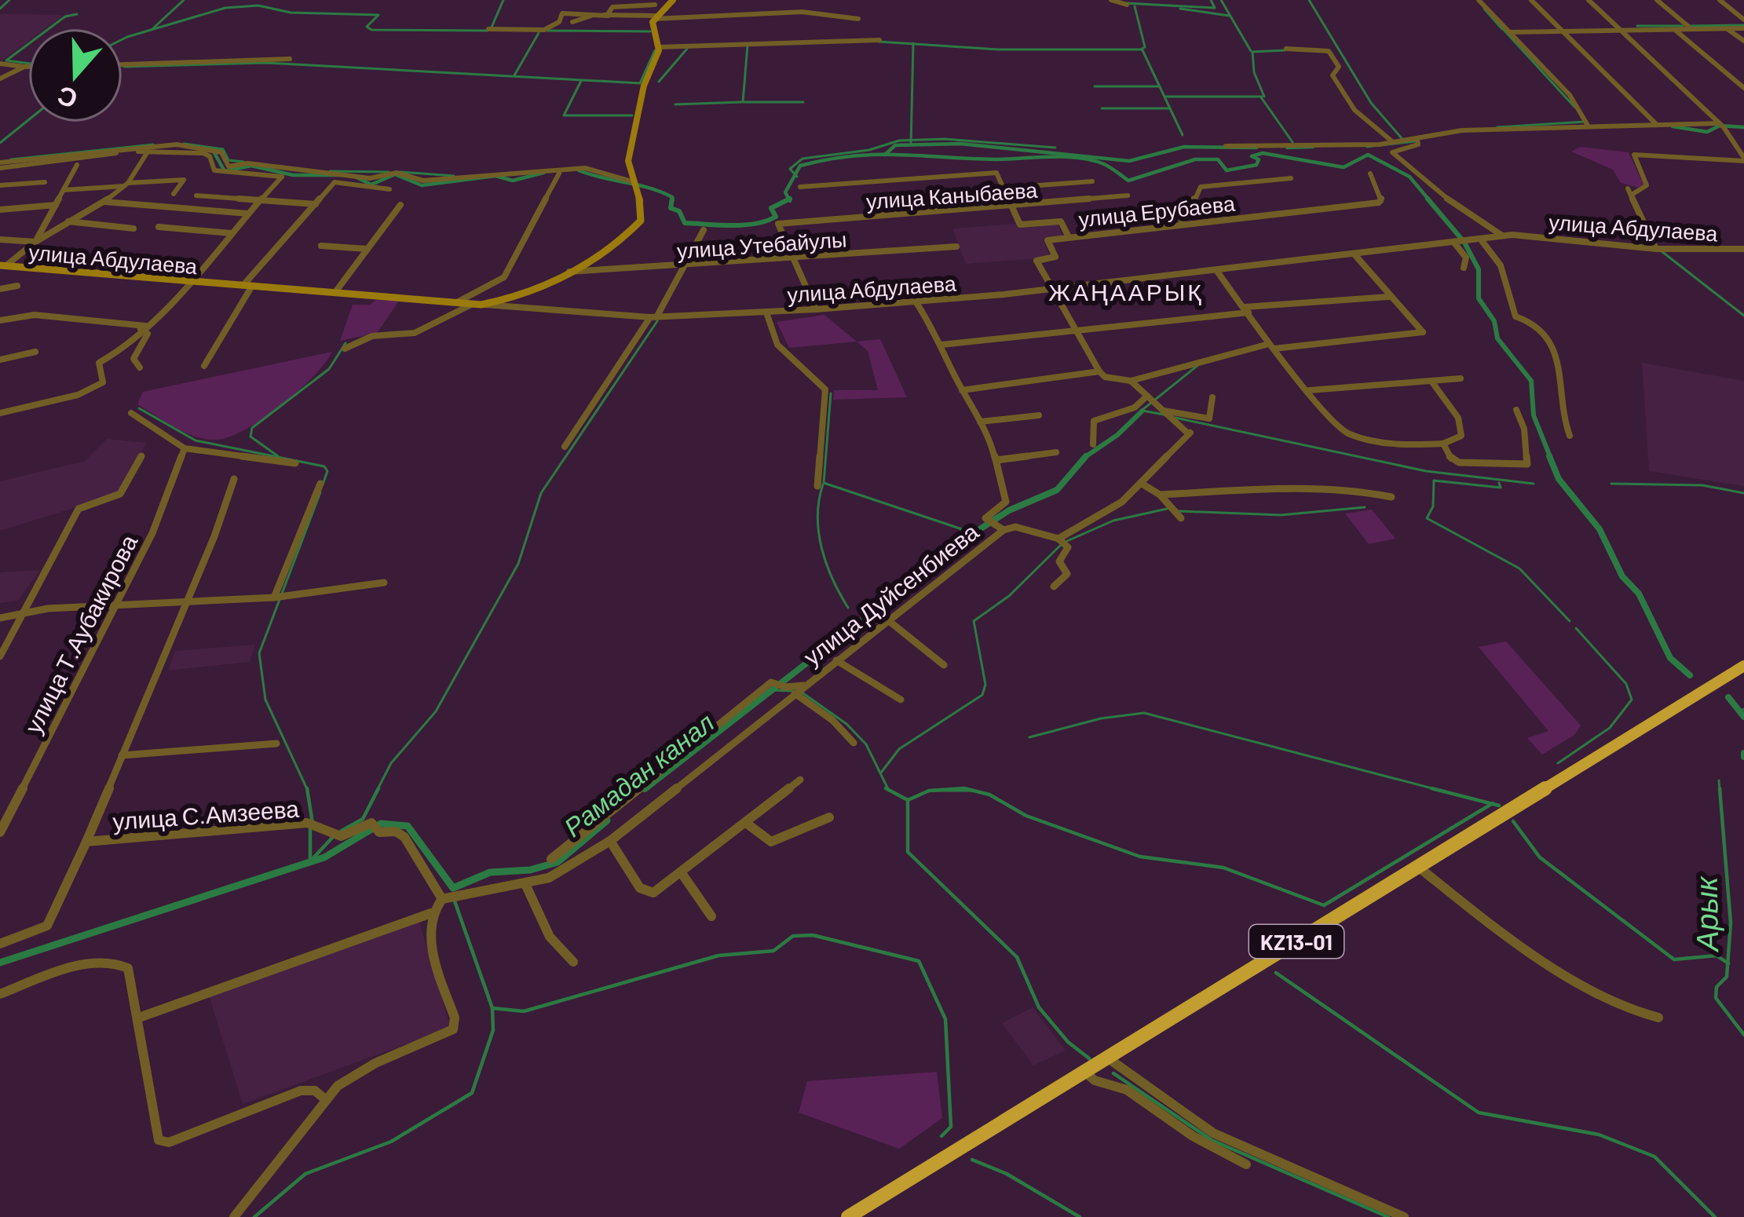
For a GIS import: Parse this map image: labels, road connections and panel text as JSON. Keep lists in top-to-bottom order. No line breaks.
{"streets":{"highway":["KZ13-01"],"main road":["улица Абдулаева"],"street":["улица Каныбаева","улица Ерубаева","улица Утебайулы","улица Дуйсенбиева","улица Т.Аубакирова","улица С.Амзеева"]},"crossings":[["улица Каныбаева","улица Утебайулы"],["улица Ерубаева","улица Абдулаева"],["улица Дуйсенбиева","улица С.Амзеева"]],"districts":["ЖАҢААРЫҚ"],"water":["Рамадан канал","Арык"],"north":"bottom"}
